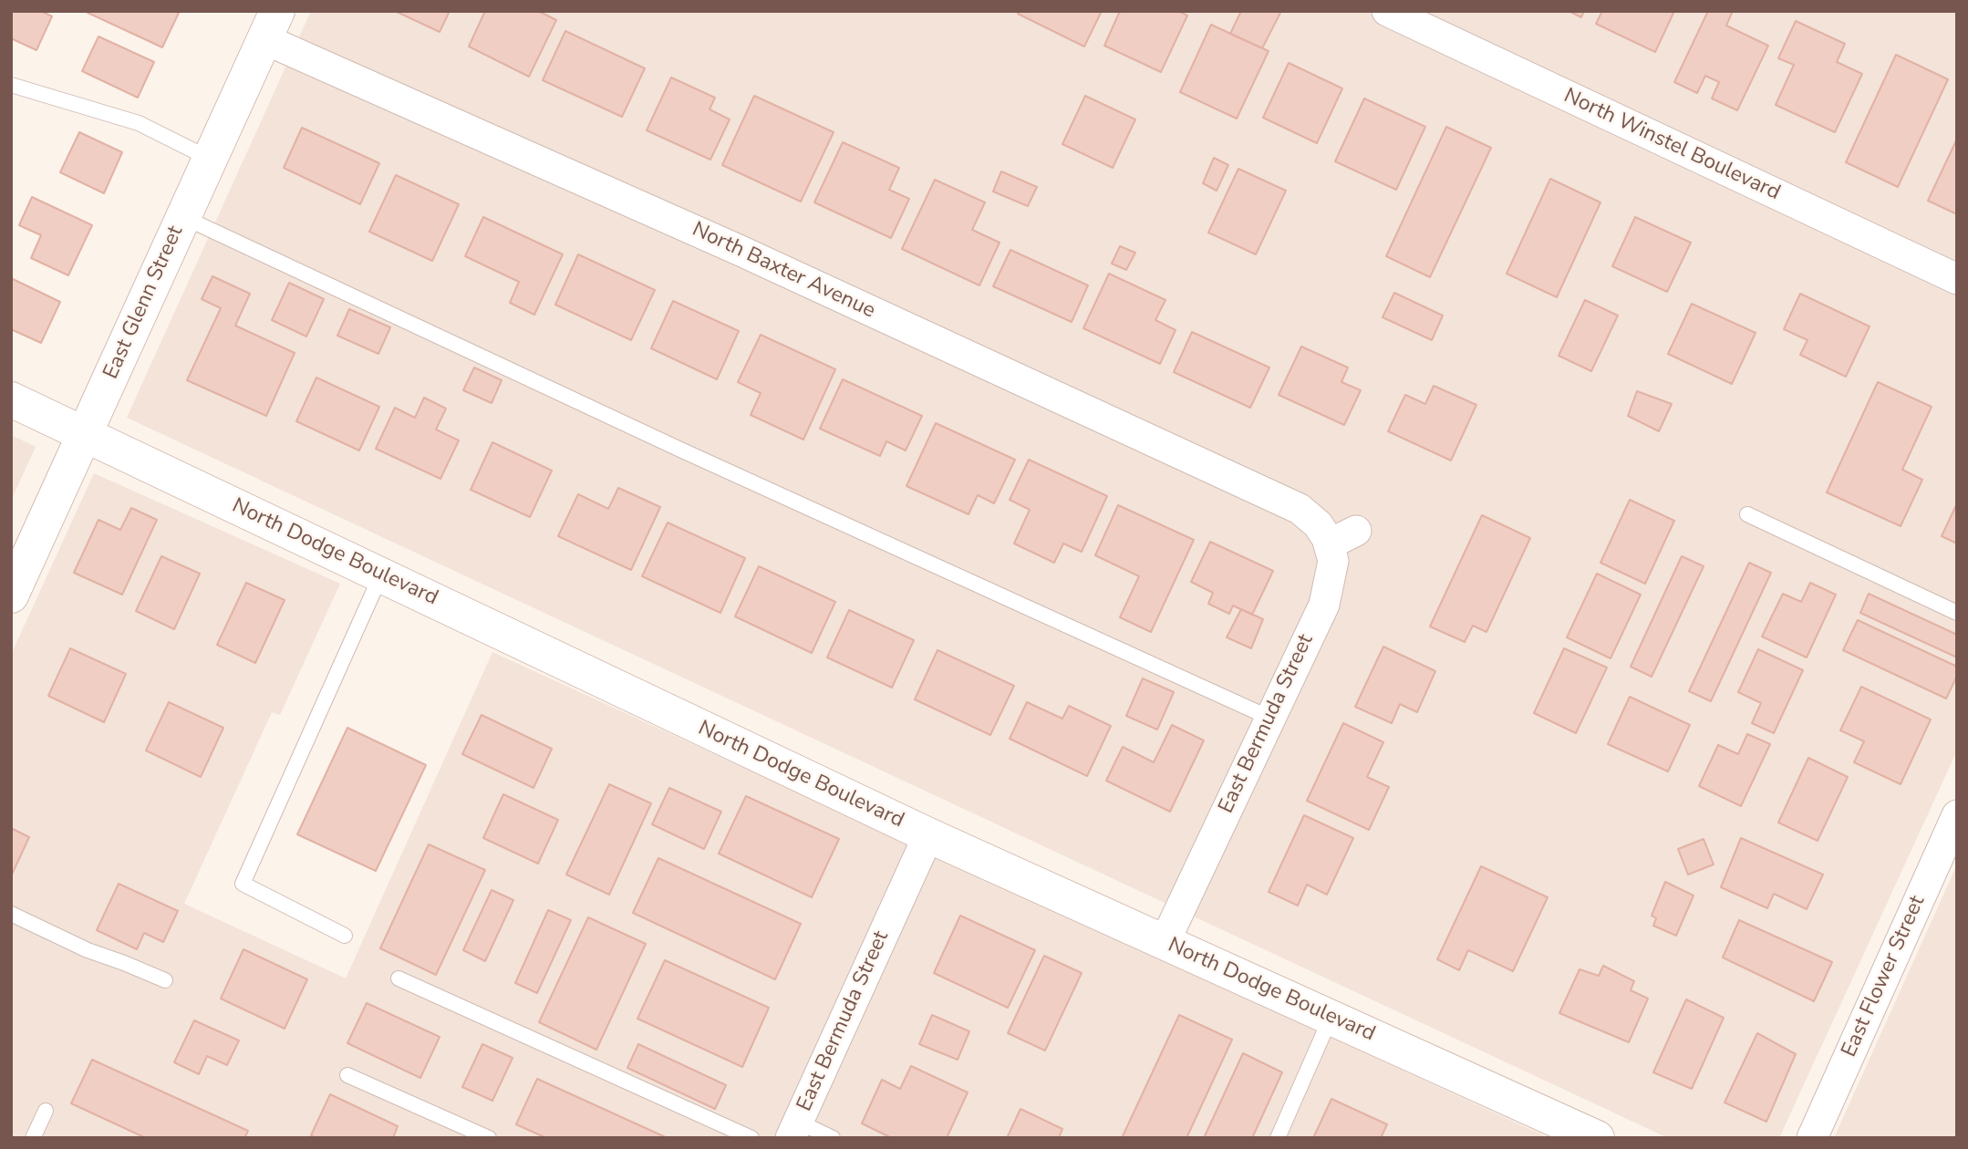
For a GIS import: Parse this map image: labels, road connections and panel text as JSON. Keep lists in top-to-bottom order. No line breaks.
{"streets":{"street":["North Winstel Boulevard","North Baxter Avenue","East Glenn Street","North Dodge Boulevard","East Bermuda Street","East Flower Street"]},"crossings":[["North Baxter Avenue","East Glenn Street"],["North Baxter Avenue","East Bermuda Street"],["East Glenn Street","North Dodge Boulevard"],["North Dodge Boulevard","East Bermuda Street"]]}
